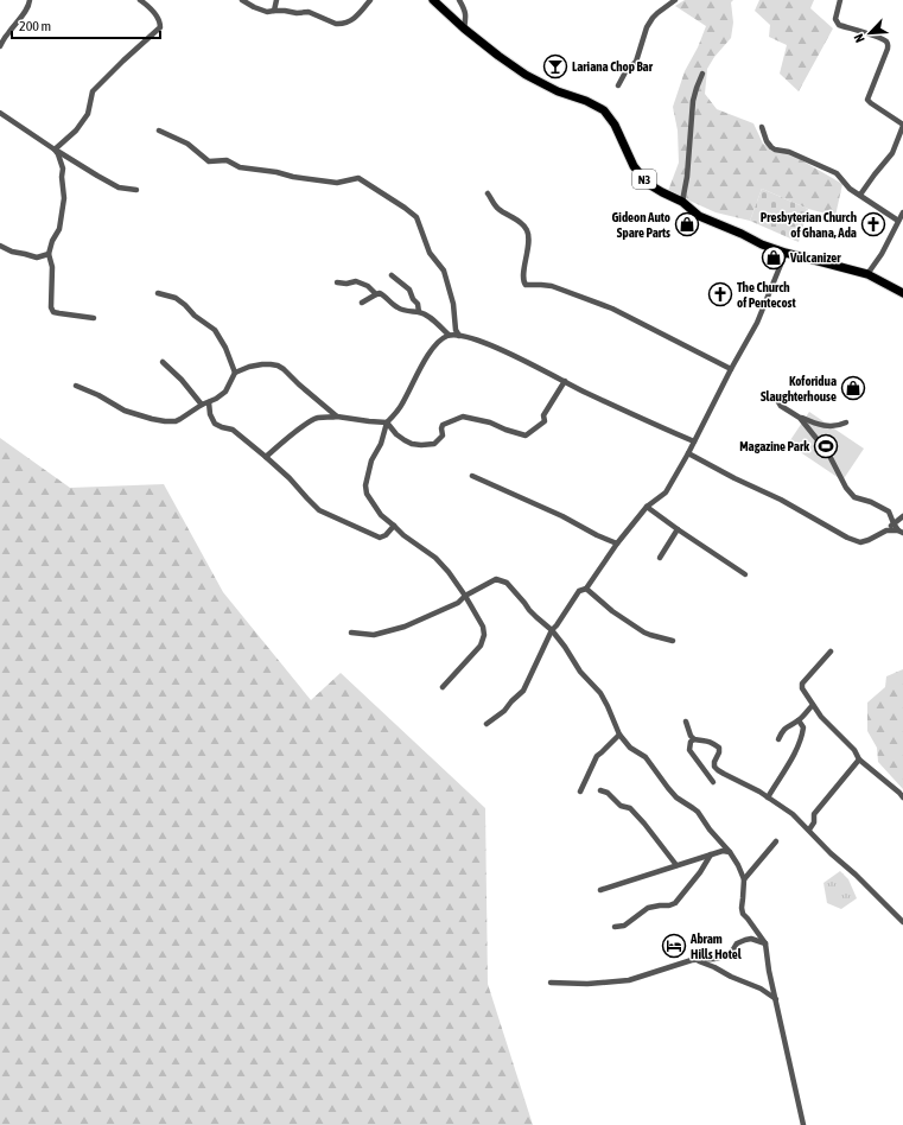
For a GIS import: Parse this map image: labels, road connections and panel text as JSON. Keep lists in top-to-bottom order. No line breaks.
{"streets":{"main road":["N3"]},"places":{"bar":["Lariana Chop Bar"],"shop":["Gideon Auto Spare Parts","Vulcanizer","Koforidua Slaughterhouse"],"church":["Presbyterian Church of Ghana, Ada","The Church of Pentecost"],"sports":["Magazine Park"],"hotel":["Abram Hills Hotel"]},"scale_bar":"200 m","north":"bottom left"}
